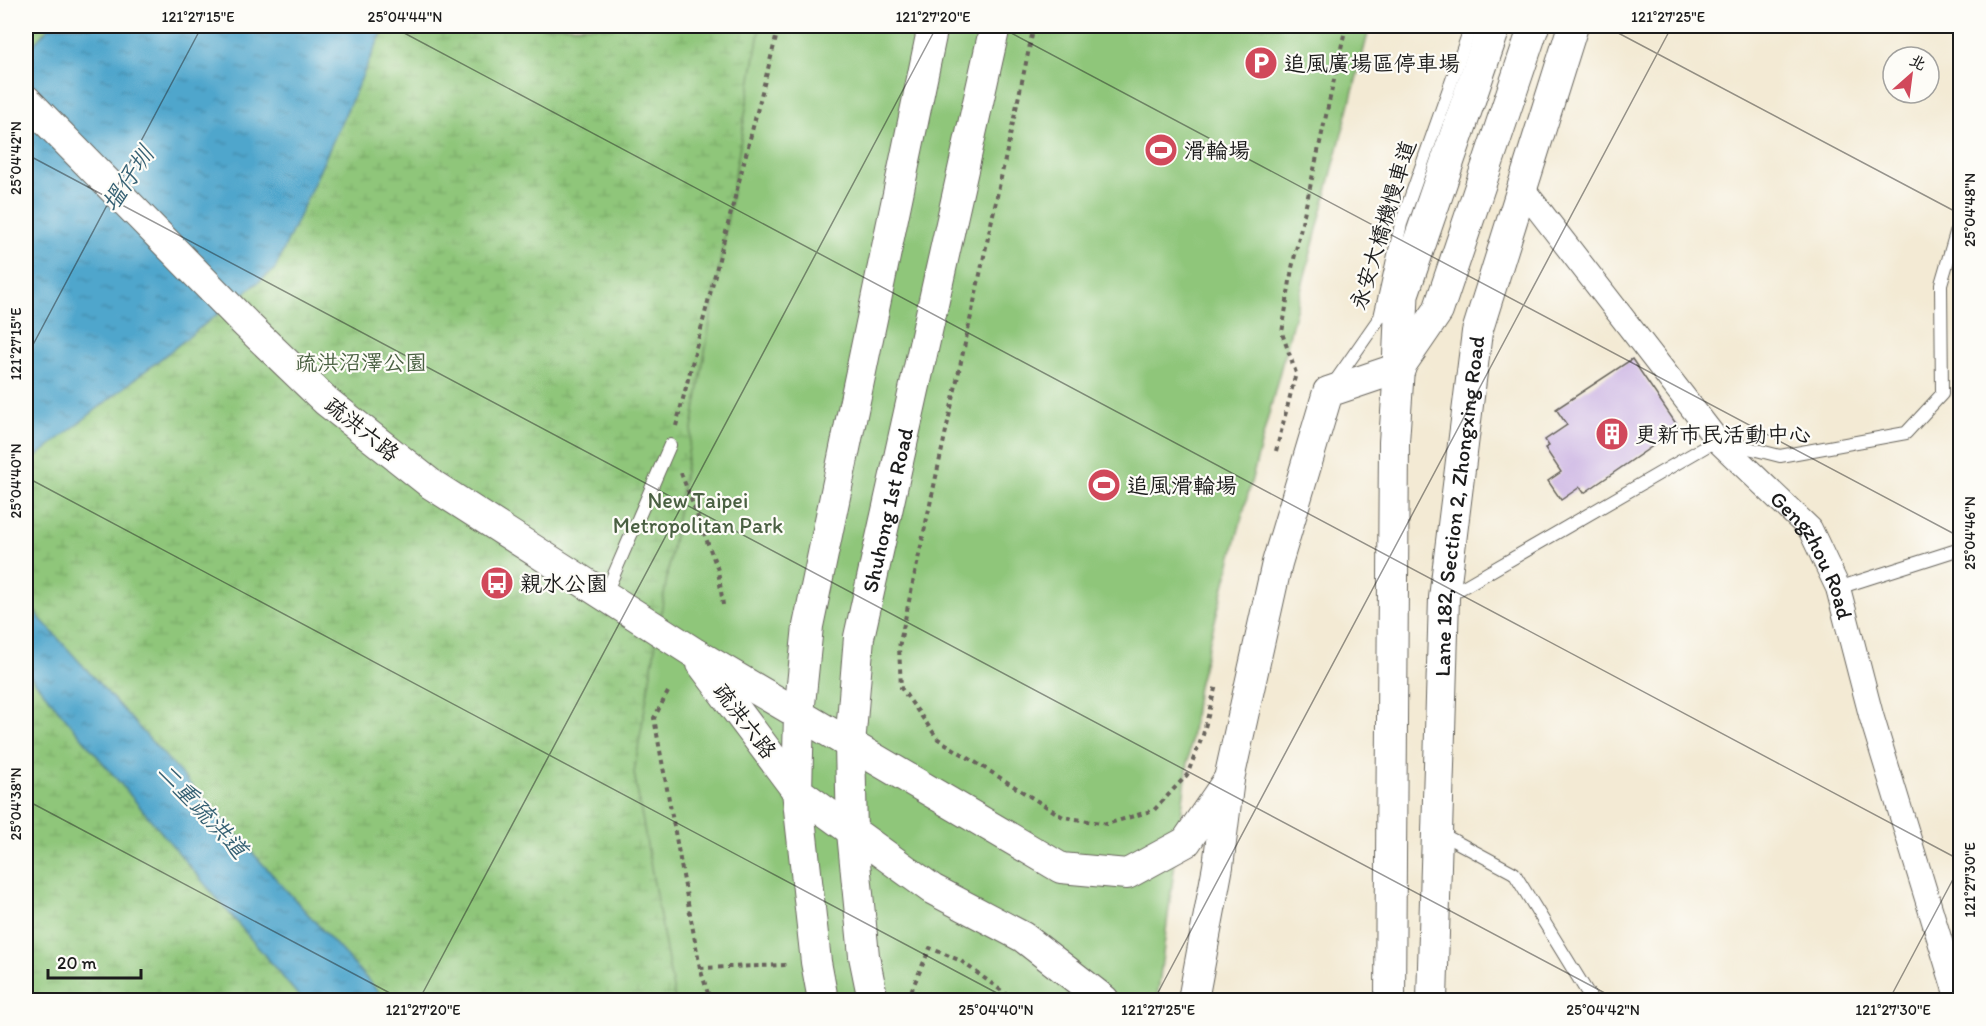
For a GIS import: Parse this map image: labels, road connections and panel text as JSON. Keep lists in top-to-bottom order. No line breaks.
{"streets":{"street":["疏洪六路","Lane 182, Section 2, Zhongxing Road","Shuhong 1st Road","Gengzhou Road"],"lane":["永安大橋機慢車道"]},"crossings":[["疏洪六路","Shuhong 1st Road"],["Lane 182, Section 2, Zhongxing Road","Gengzhou Road"]],"water":["塭仔圳","二重疏洪道"],"parks":["疏洪沼澤公園","New Taipei Metropolitan Park"],"places":{"parking":["追風廣場區停車場"],"sports":["滑輪場","追風滑輪場"],"building":["更新市民活動中心"],"bus stop":["親水公園"]},"scale_bar":"20 m","north":"top right","coordinates":["121°27'15\"E","25°04'44\"N","121°27'20\"E","121°27'25\"E","25°04'42\"N","25°04'48\"N","25°04'40\"N","25°04'46\"N","25°04'38\"N","121°27'30\"E"]}
